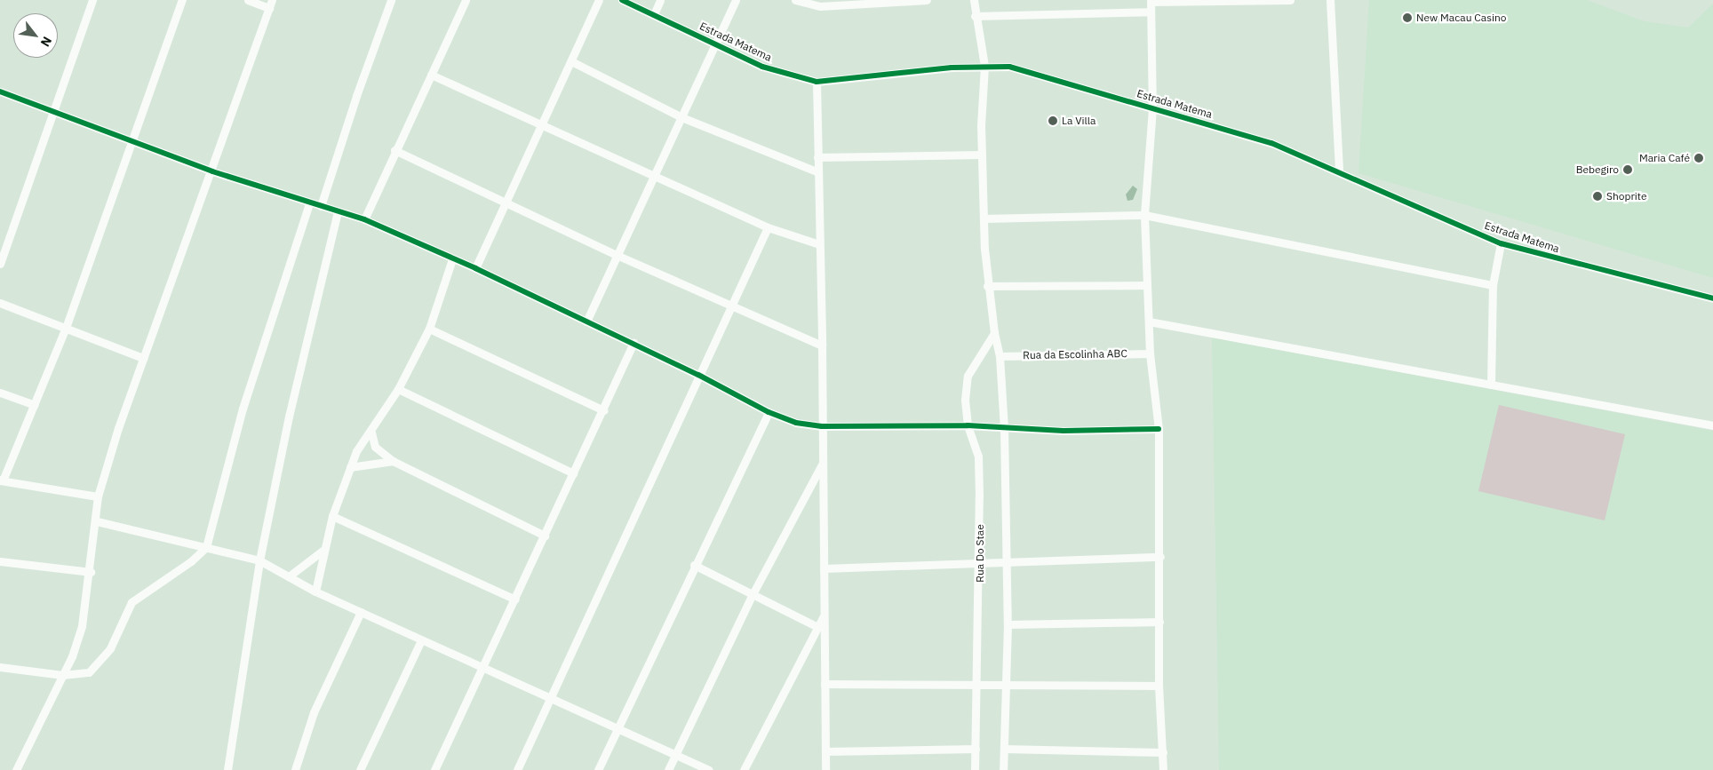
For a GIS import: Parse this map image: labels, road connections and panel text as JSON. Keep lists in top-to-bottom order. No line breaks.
{"streets":{"street":["Estrada Matema","Rua da Escolinha ABC","Rua Do Stae"]},"places":["New Macau Casino","La Villa","Maria Café","Bebegiro","Shoprite"],"north":"bottom right"}
